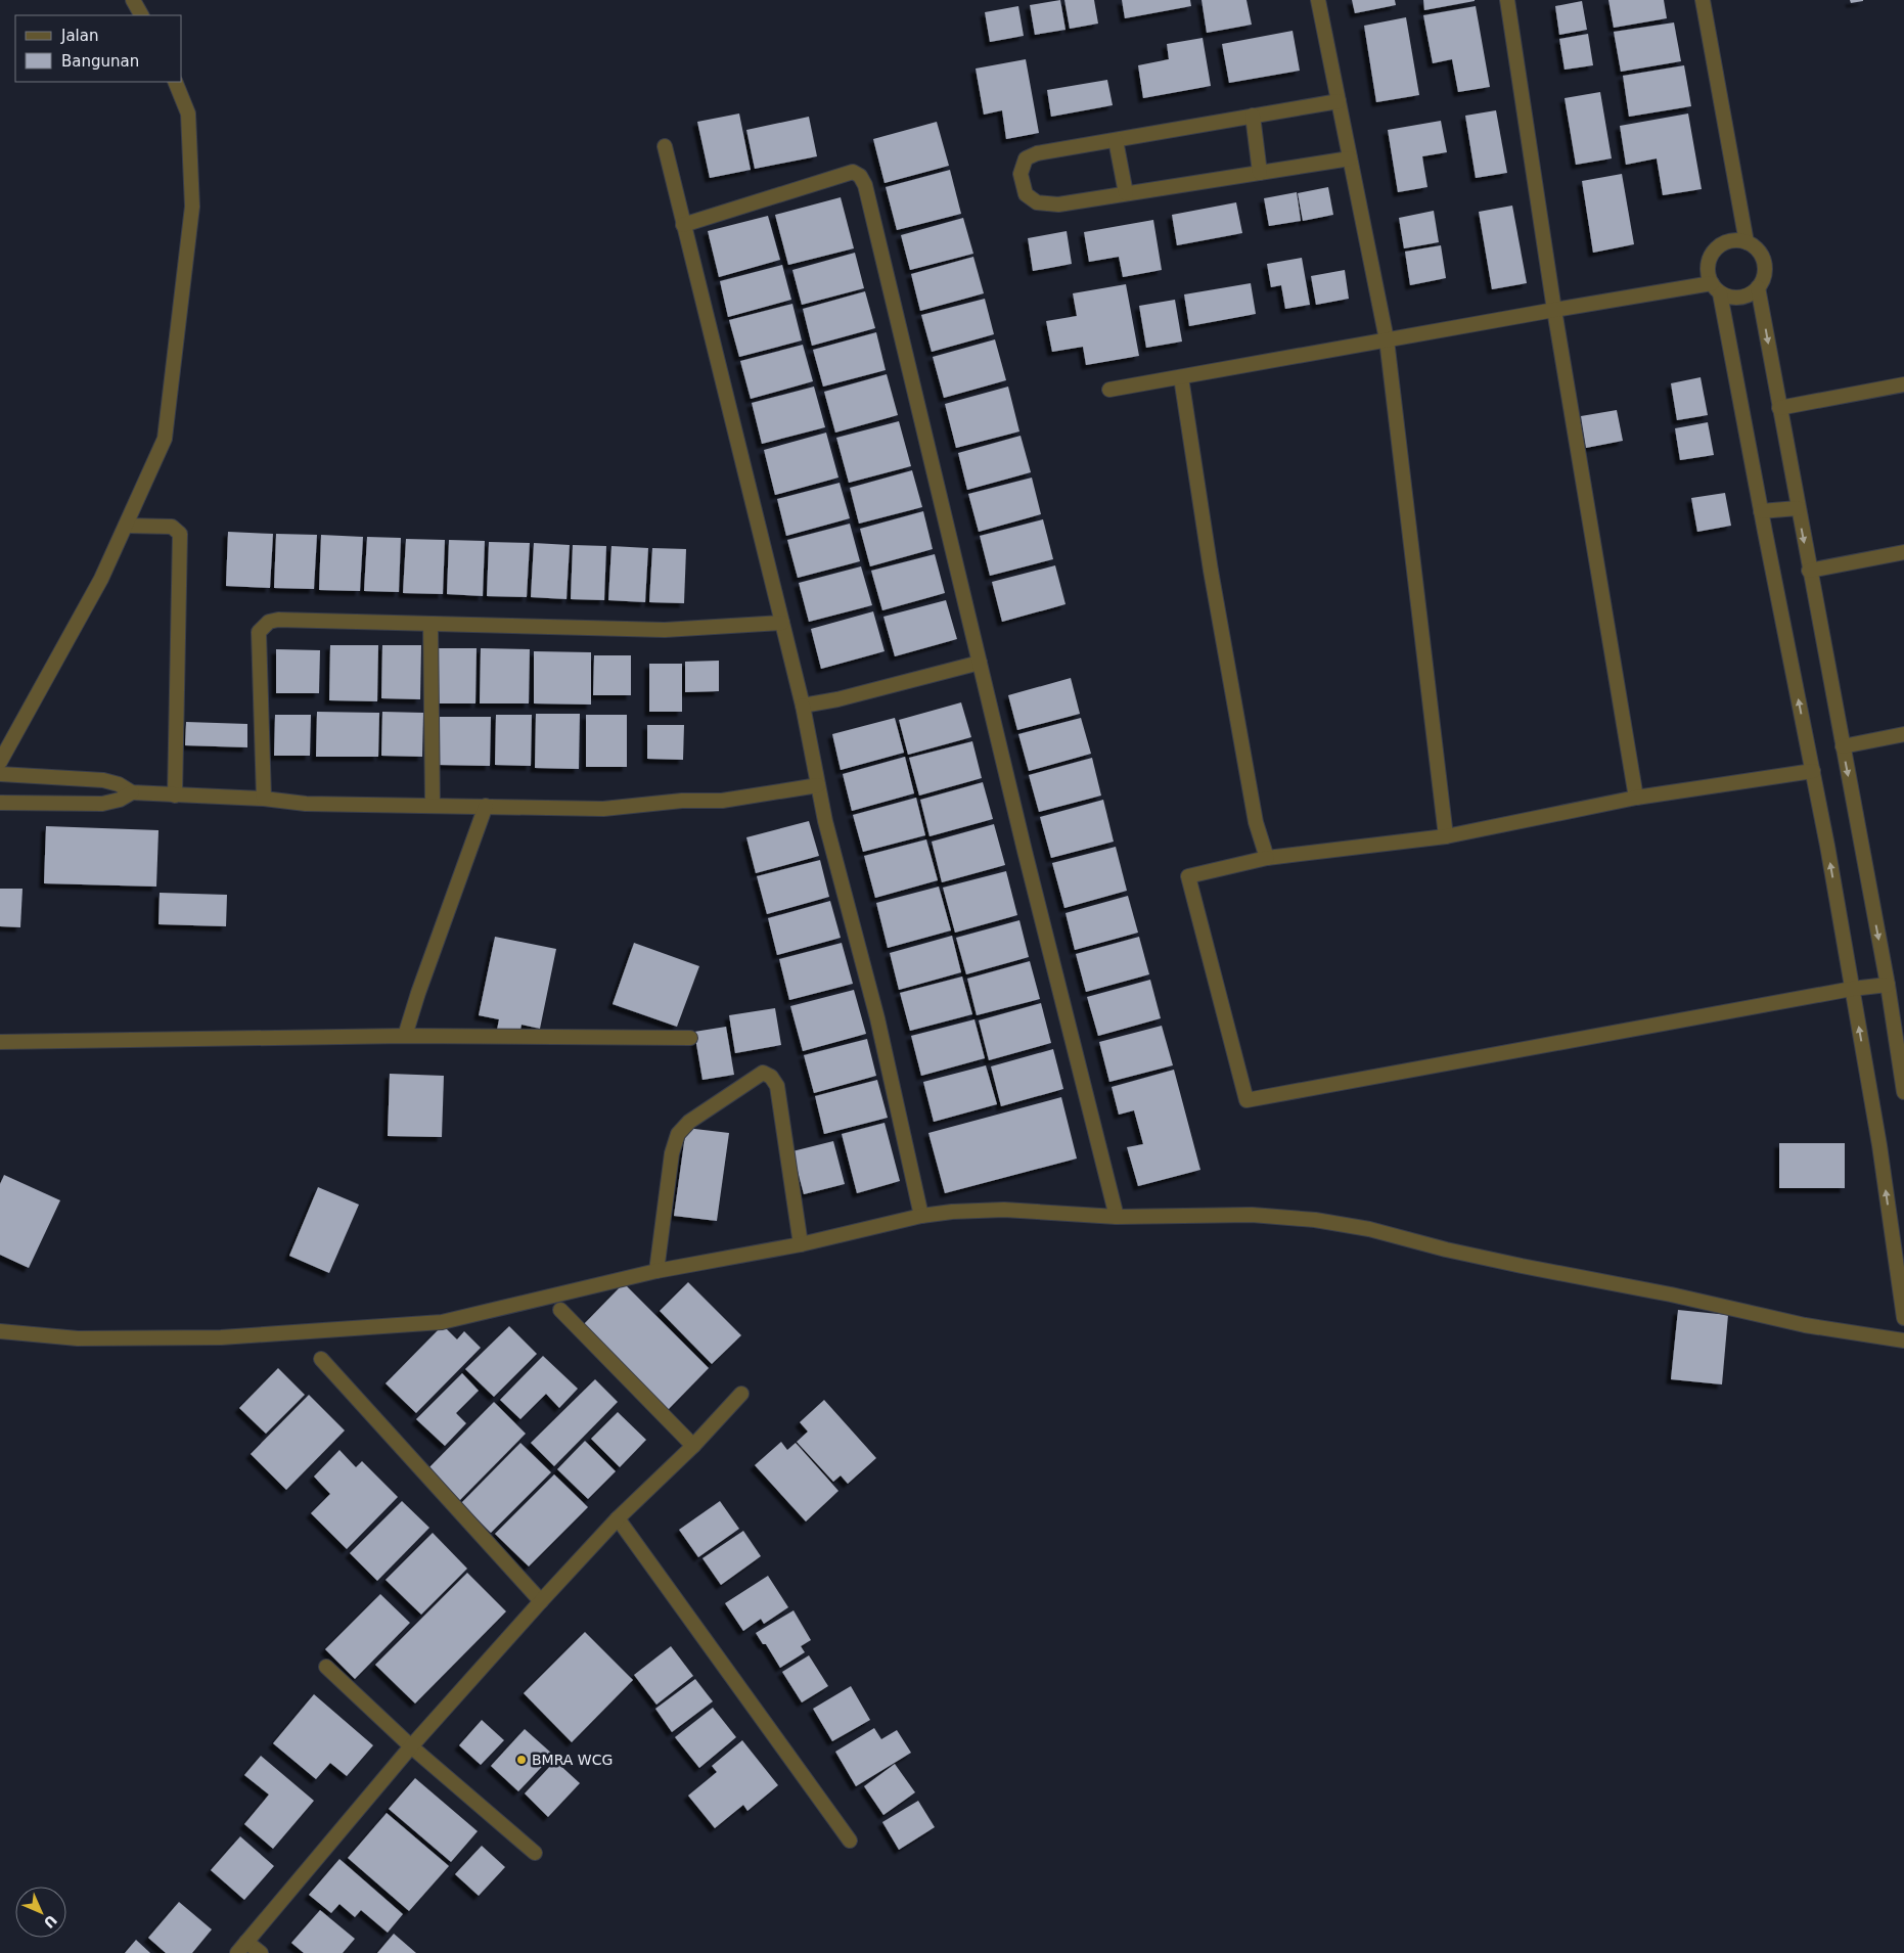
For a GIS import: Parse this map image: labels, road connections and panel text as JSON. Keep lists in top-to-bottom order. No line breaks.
{"places":["BMRA WCG"],"legend":["Jalan","Bangunan"],"north":"bottom right"}
